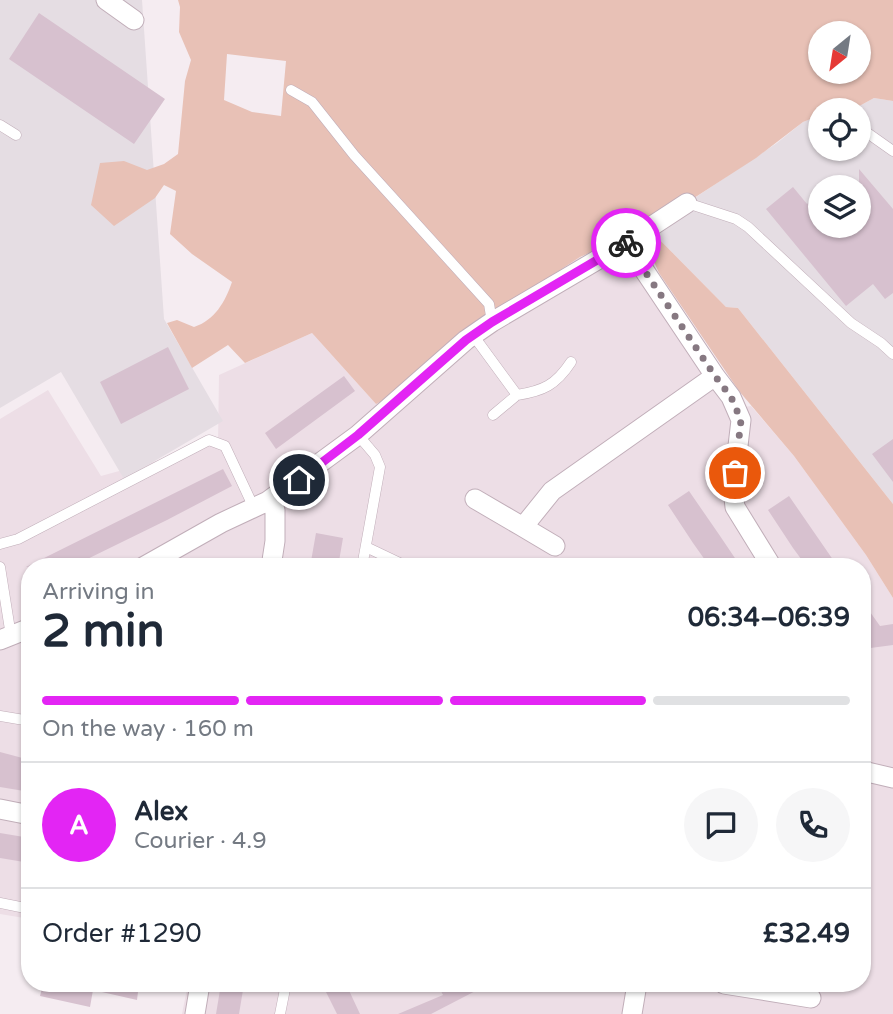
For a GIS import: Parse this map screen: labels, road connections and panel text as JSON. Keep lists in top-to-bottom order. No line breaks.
{"north":"bottom left","page":{"heading":["2 min","Arriving in","06:34–06:39"],"panel":["Alex","Courier · 4.9","Order #1290","£32.49"],"bar":"On the way · 160 m","round":"A"}}
